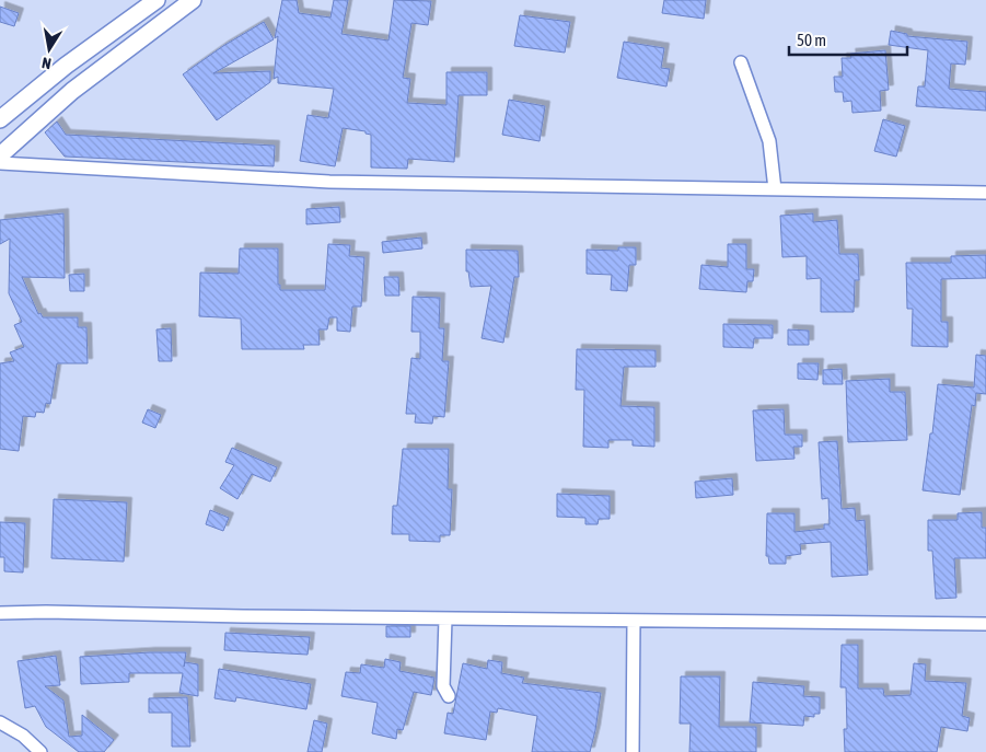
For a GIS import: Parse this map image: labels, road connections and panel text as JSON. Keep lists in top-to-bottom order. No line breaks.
{"scale_bar":"50 m","north":"bottom"}
